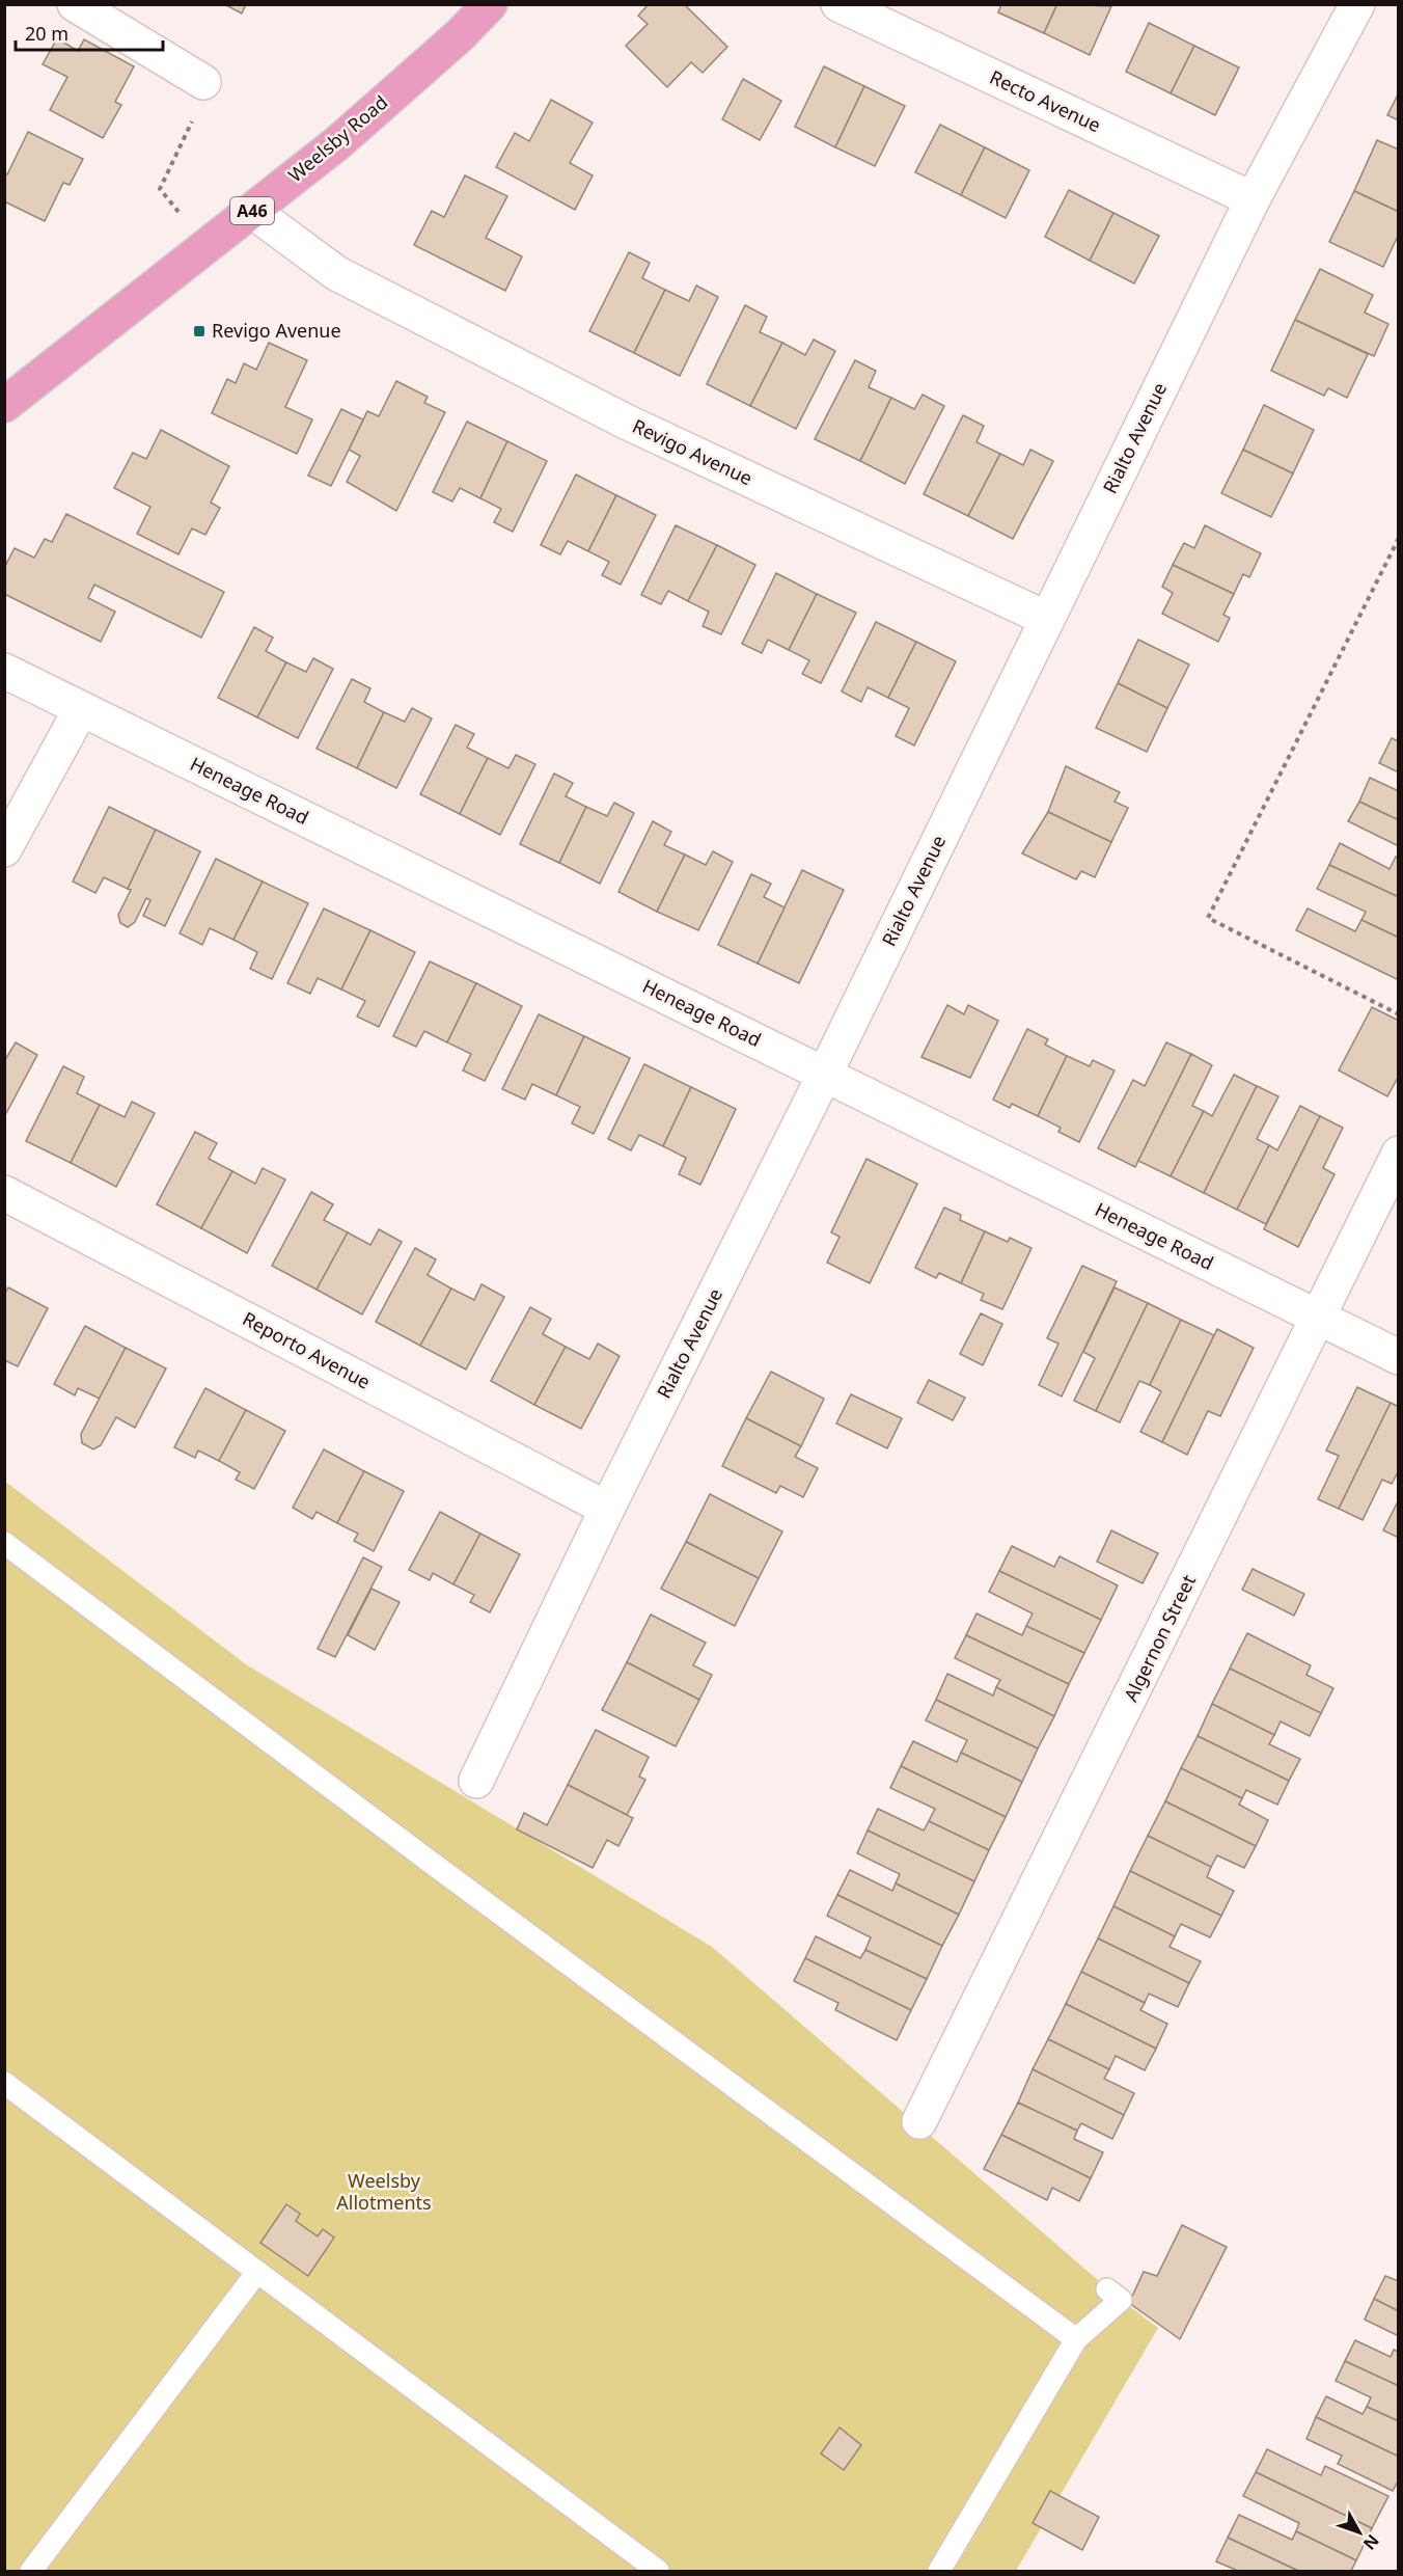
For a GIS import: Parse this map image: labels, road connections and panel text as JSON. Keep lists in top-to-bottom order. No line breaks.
{"streets":{"main road":["Weelsby Road","A46"],"street":["Recto Avenue","Rialto Avenue","Revigo Avenue","Heneage Road","Reporto Avenue","Algernon Street"]},"crossings":[["Recto Avenue","Rialto Avenue"],["Weelsby Road","Revigo Avenue"],["Rialto Avenue","Revigo Avenue"],["Rialto Avenue","Heneage Road"],["Rialto Avenue","Reporto Avenue"],["Heneage Road","Algernon Street"]],"parks":["Weelsby Allotments"],"places":{"transit":["Revigo Avenue"]},"scale_bar":"20 m","north":"bottom right"}
